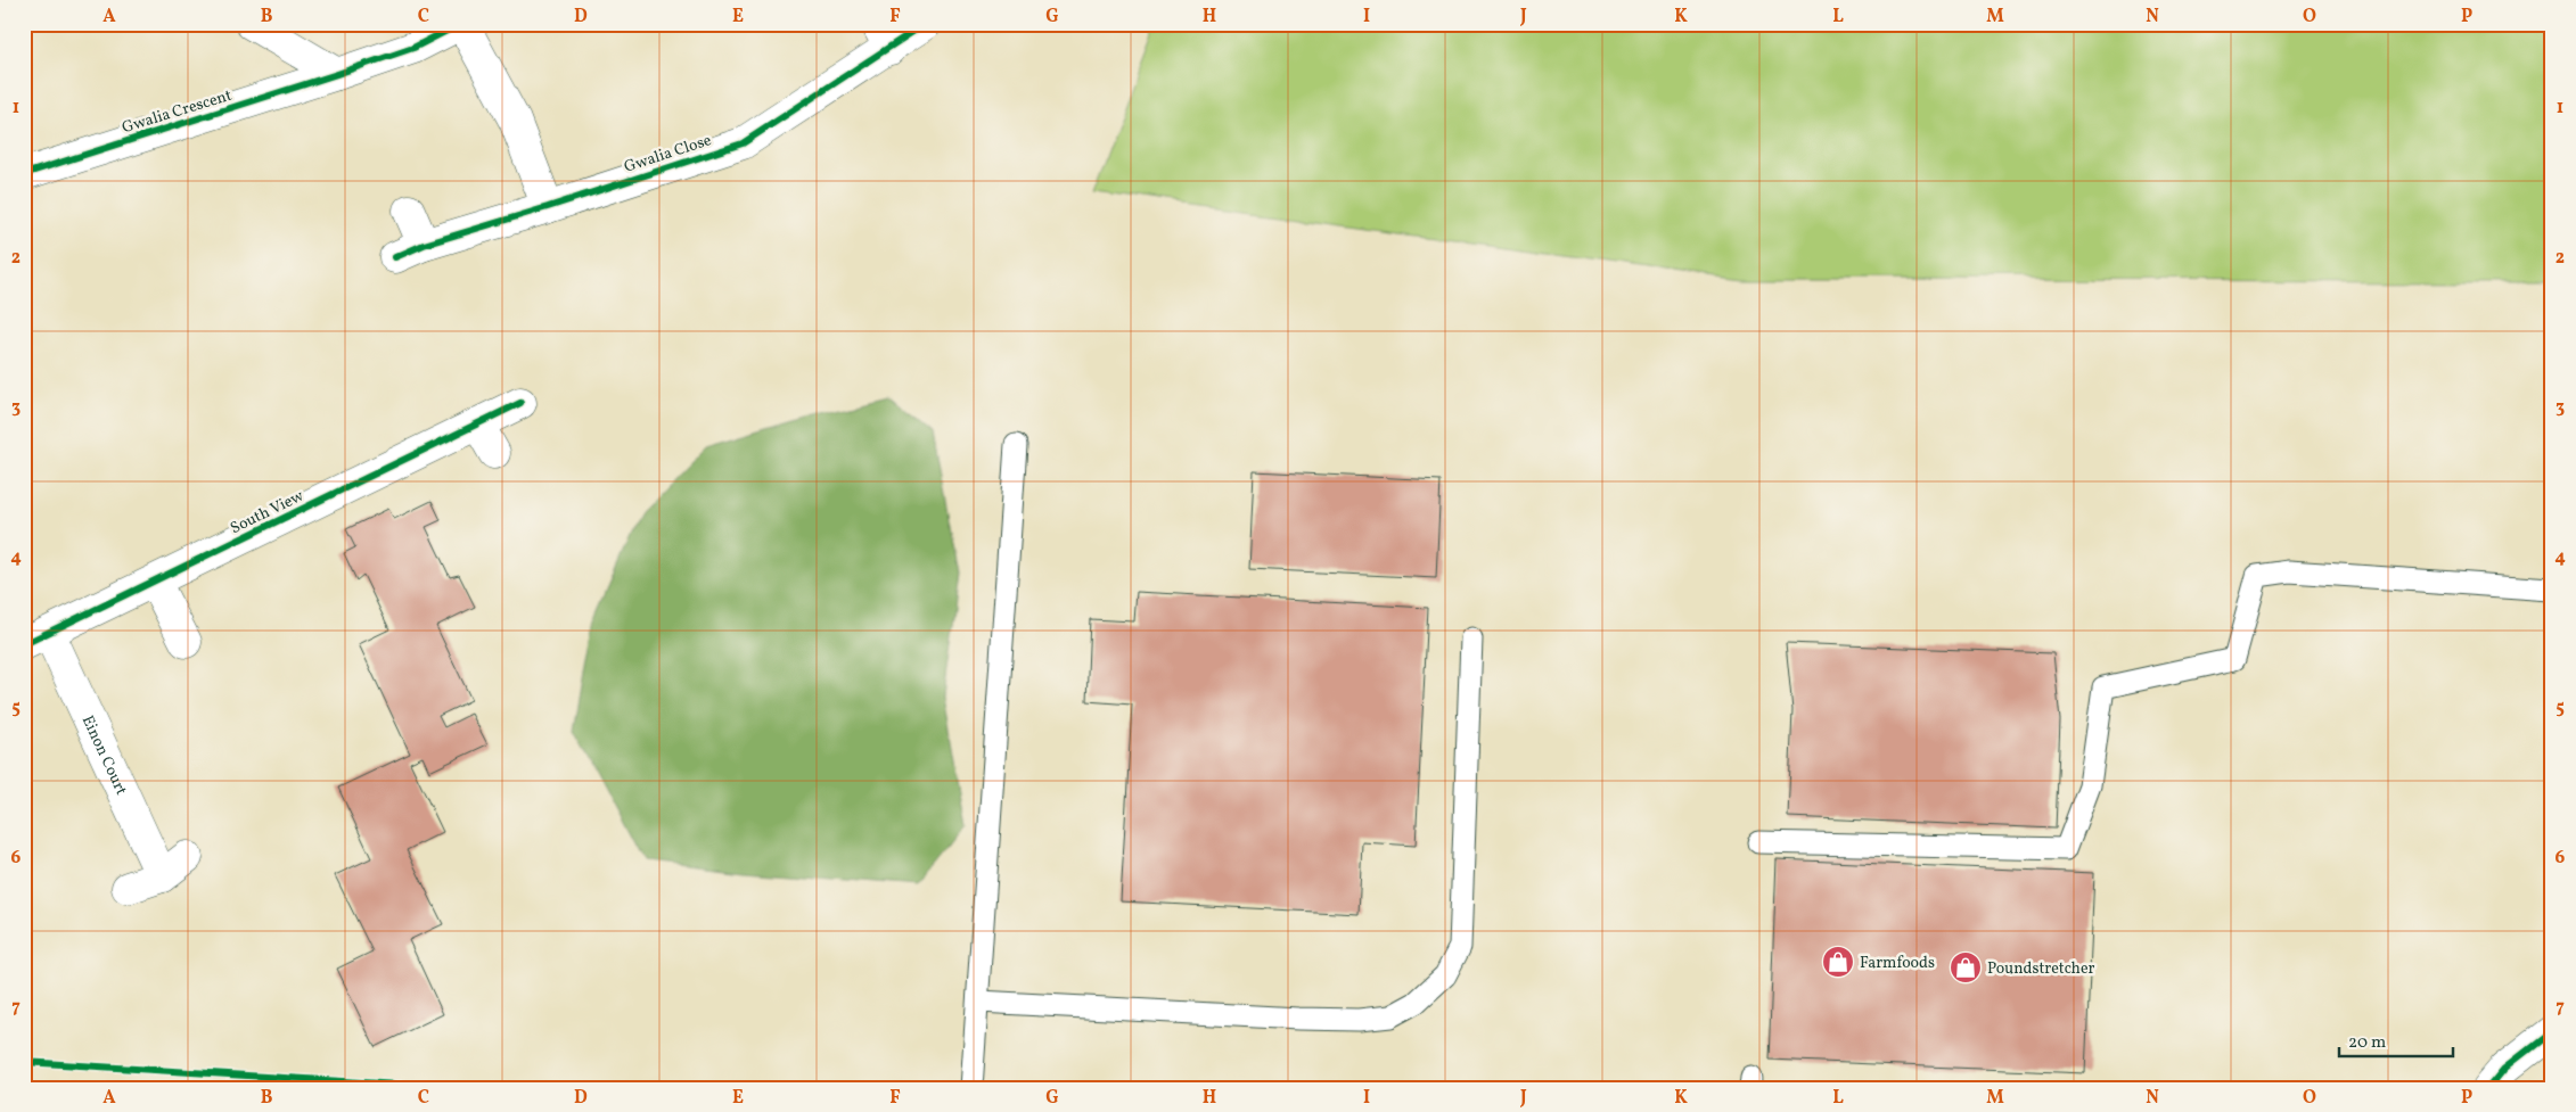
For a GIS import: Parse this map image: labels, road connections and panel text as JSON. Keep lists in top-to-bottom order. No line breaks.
{"streets":{"street":["Gwalia Crescent","Gwalia Close","South View","Einon Court"]},"crossings":[["South View","Einon Court"]],"places":{"shop":["Farmfoods","Poundstretcher"]},"scale_bar":"20 m","grid":{"columns":["A","B","C","D","E","F","G","H","I","J","K","L","M","N","O","P"],"rows":["1","2","3","4","5","6","7"]}}
